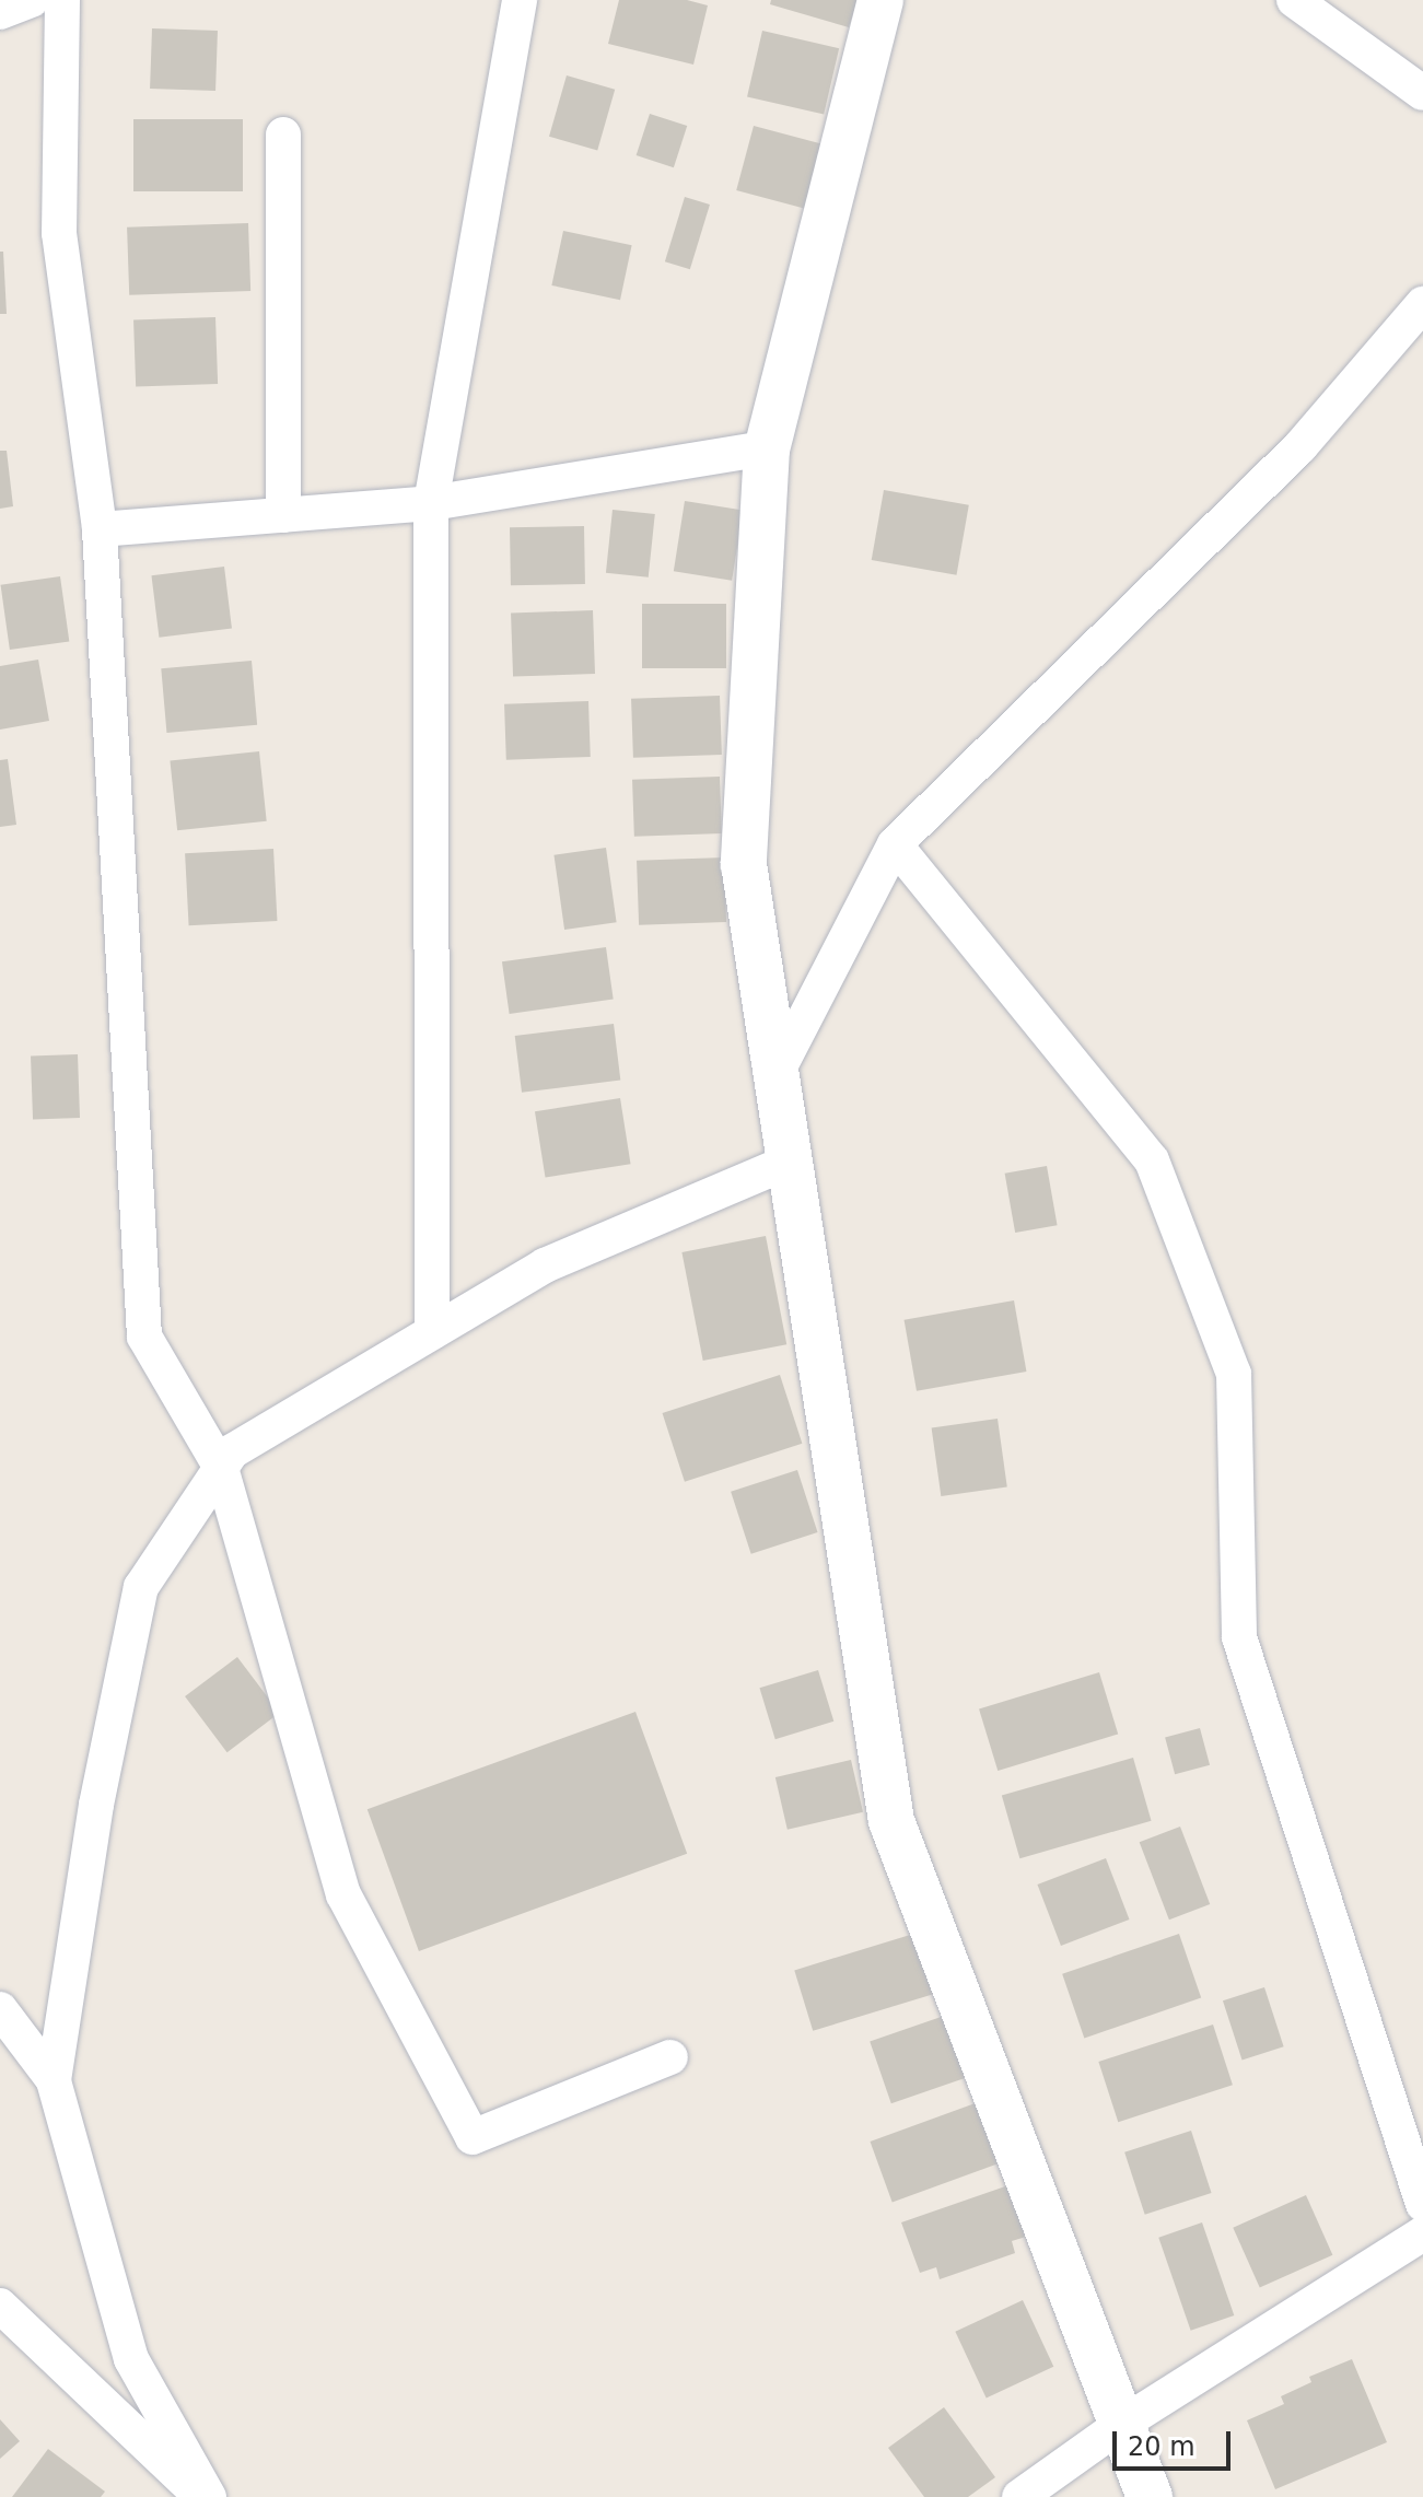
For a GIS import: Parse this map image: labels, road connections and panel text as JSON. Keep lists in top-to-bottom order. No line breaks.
{"scale_bar":"20 m"}
